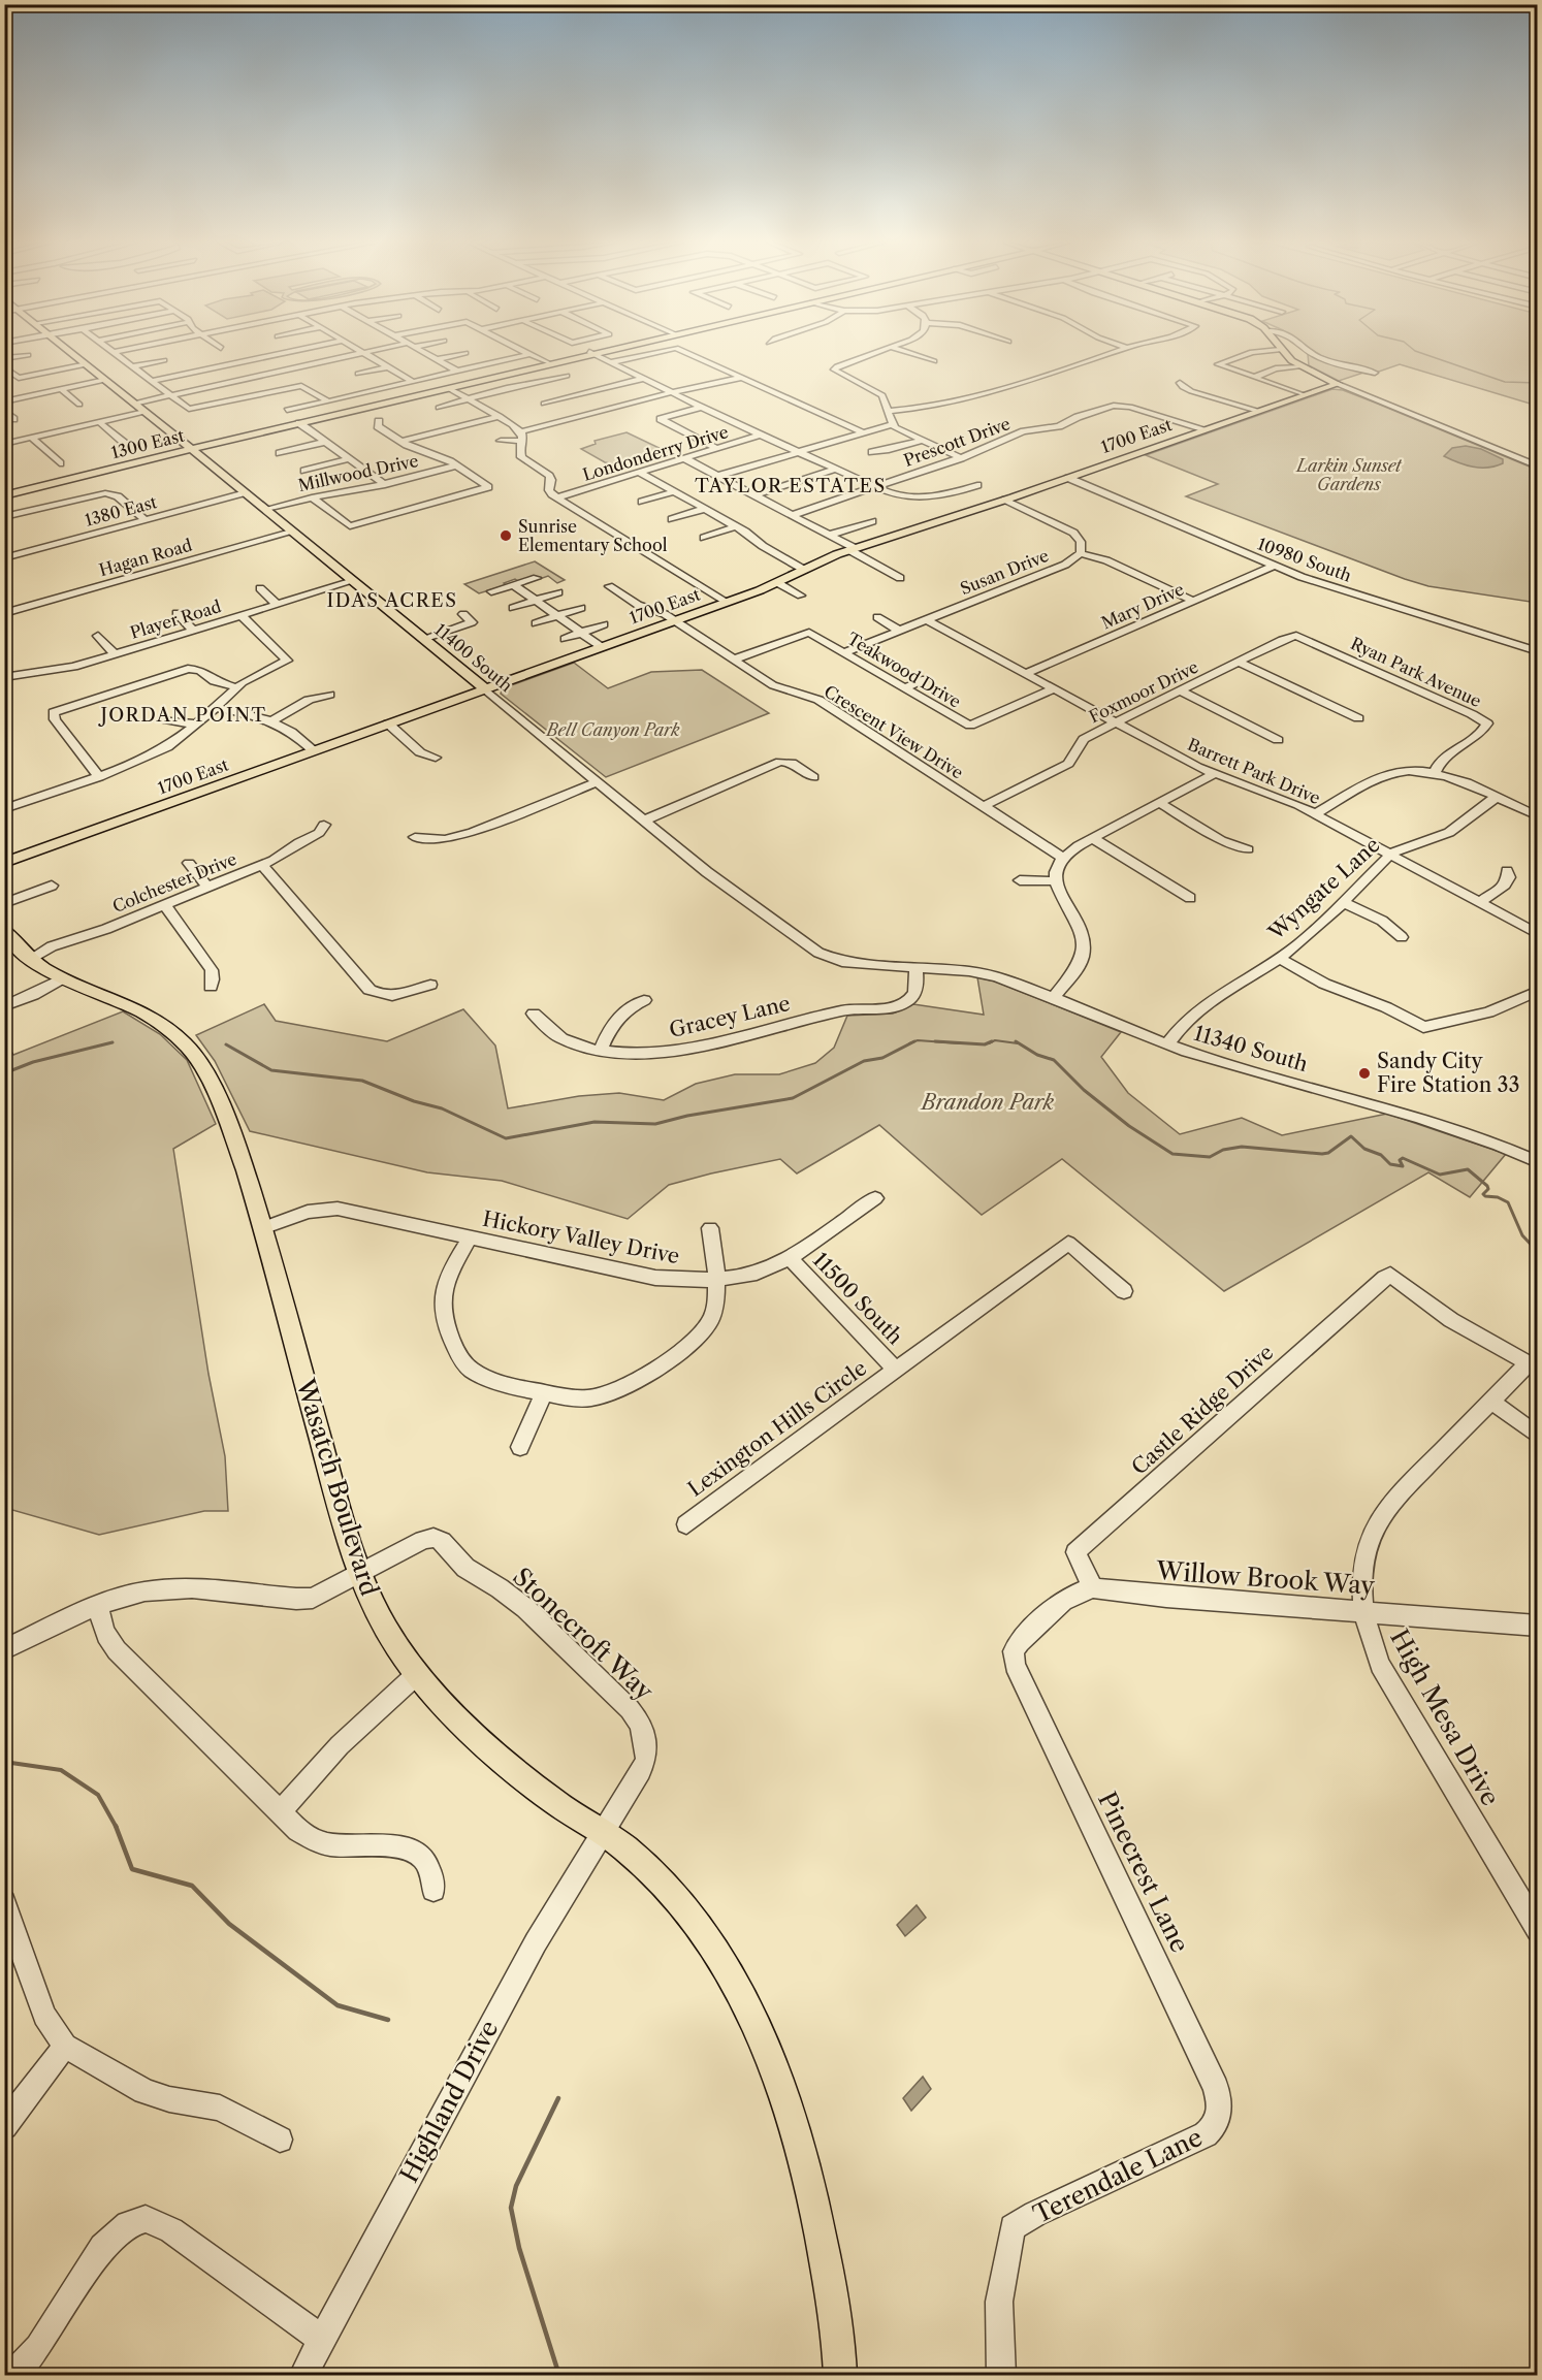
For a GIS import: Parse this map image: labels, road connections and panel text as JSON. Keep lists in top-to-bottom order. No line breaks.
{"streets":{"main road":["1700 East","1300 East","11400 South","Wasatch Boulevard"],"street":["Prescott Drive","Londonderry Drive","Millwood Drive","1380 East","Hagan Road","10980 South","Susan Drive","Mary Drive","Player Road","Teakwood Drive","Ryan Park Avenue","Foxmoor Drive","Crescent View Drive","Barrett Park Drive","Colchester Drive","Wyngate Lane","Gracey Lane","11340 South","Hickory Valley Drive","11500 South","Castle Ridge Drive","Lexington Hills Circle","Willow Brook Way","Stonecroft Way","High Mesa Drive","Pinecrest Lane","Highland Drive","Terendale Lane"]},"crossings":[["1700 East","Prescott Drive"],["1700 East","10980 South"],["1700 East","Susan Drive"],["1700 East","11400 South"],["1700 East","Crescent View Drive"],["1300 East","11400 South"],["Millwood Drive","11400 South"],["1380 East","11400 South"],["Hagan Road","11400 South"],["10980 South","Mary Drive"],["Susan Drive","Teakwood Drive"],["Susan Drive","Barrett Park Drive"],["Mary Drive","Barrett Park Drive"],["Player Road","11400 South"],["11400 South","Gracey Lane"],["11400 South","11340 South"],["Teakwood Drive","Crescent View Drive"],["Teakwood Drive","Barrett Park Drive"],["Ryan Park Avenue","Foxmoor Drive"],["Foxmoor Drive","Crescent View Drive"],["Foxmoor Drive","Barrett Park Drive"],["Barrett Park Drive","Wyngate Lane"],["Colchester Drive","Wasatch Boulevard"],["Wyngate Lane","11340 South"],["Gracey Lane","11340 South"],["Hickory Valley Drive","11500 South"],["Hickory Valley Drive","Wasatch Boulevard"],["11500 South","Lexington Hills Circle"],["Castle Ridge Drive","Willow Brook Way"],["Castle Ridge Drive","High Mesa Drive"],["Wasatch Boulevard","Stonecroft Way"],["Wasatch Boulevard","Highland Drive"],["Willow Brook Way","High Mesa Drive"],["Willow Brook Way","Pinecrest Lane"],["Stonecroft Way","Highland Drive"],["Pinecrest Lane","Terendale Lane"]],"districts":["TAYLOR ESTATES","IDAS ACRES","JORDAN POINT"],"parks":["Larkin Sunset Gardens","Bell Canyon Park","Brandon Park"],"places":["Sunrise Elementary School","Sandy City Fire Station 33"]}
